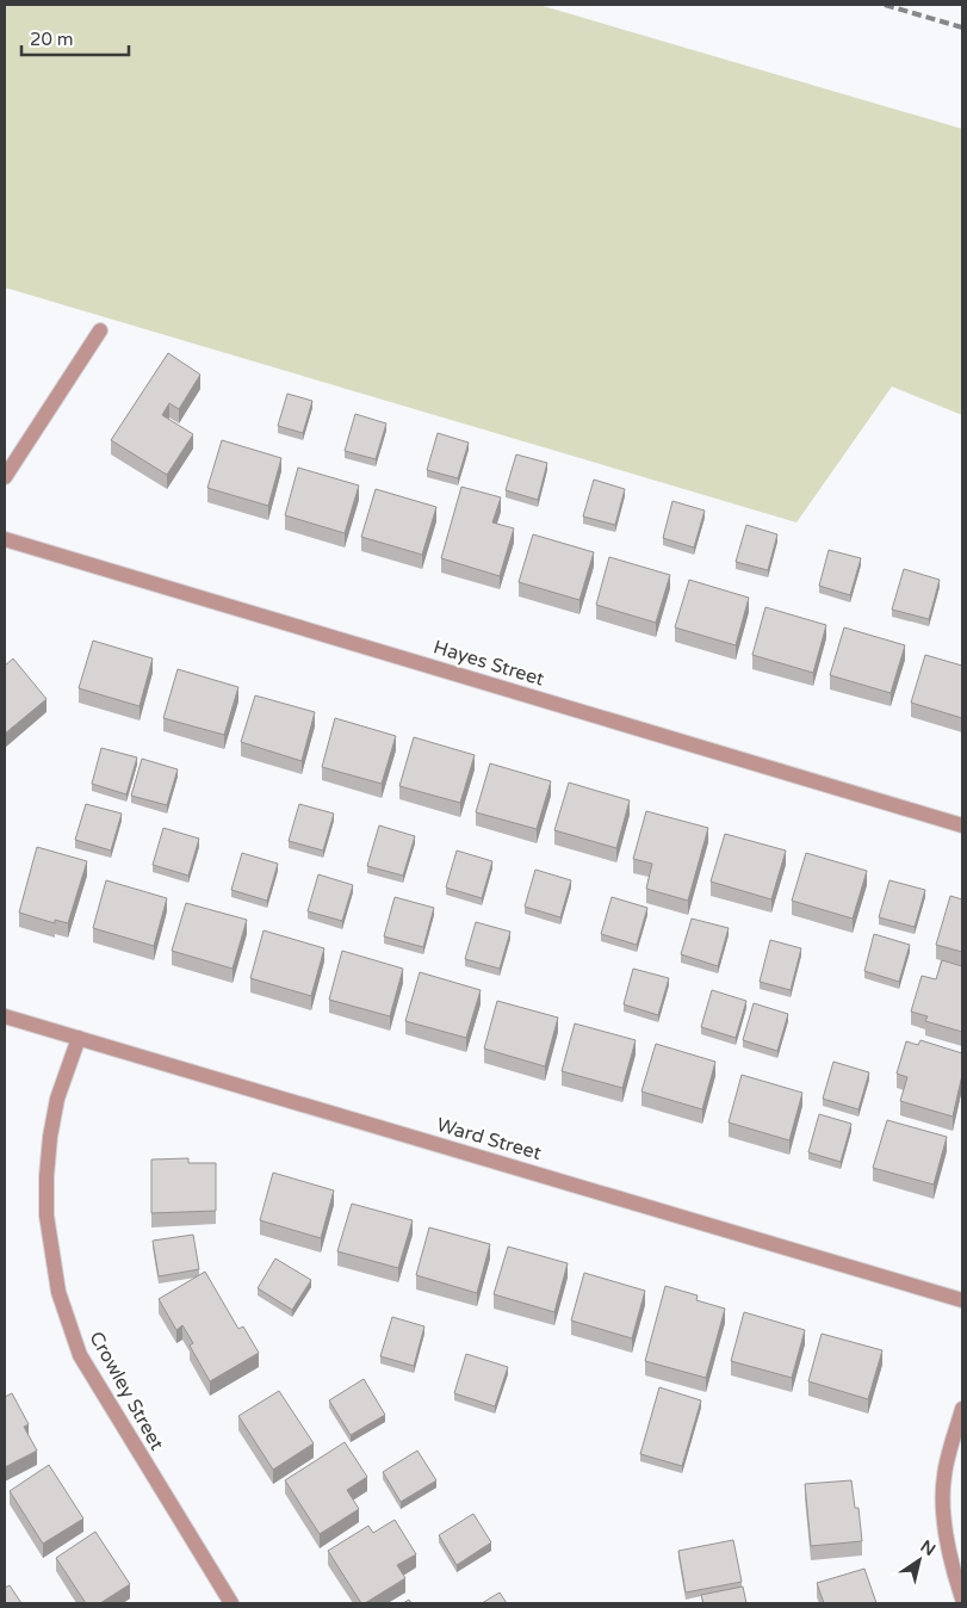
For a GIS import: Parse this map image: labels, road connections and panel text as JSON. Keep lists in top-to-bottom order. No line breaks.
{"streets":{"street":["Hayes Street","Ward Street","Crowley Street"]},"crossings":[["Ward Street","Crowley Street"]],"scale_bar":"20 m","north":"top right"}
